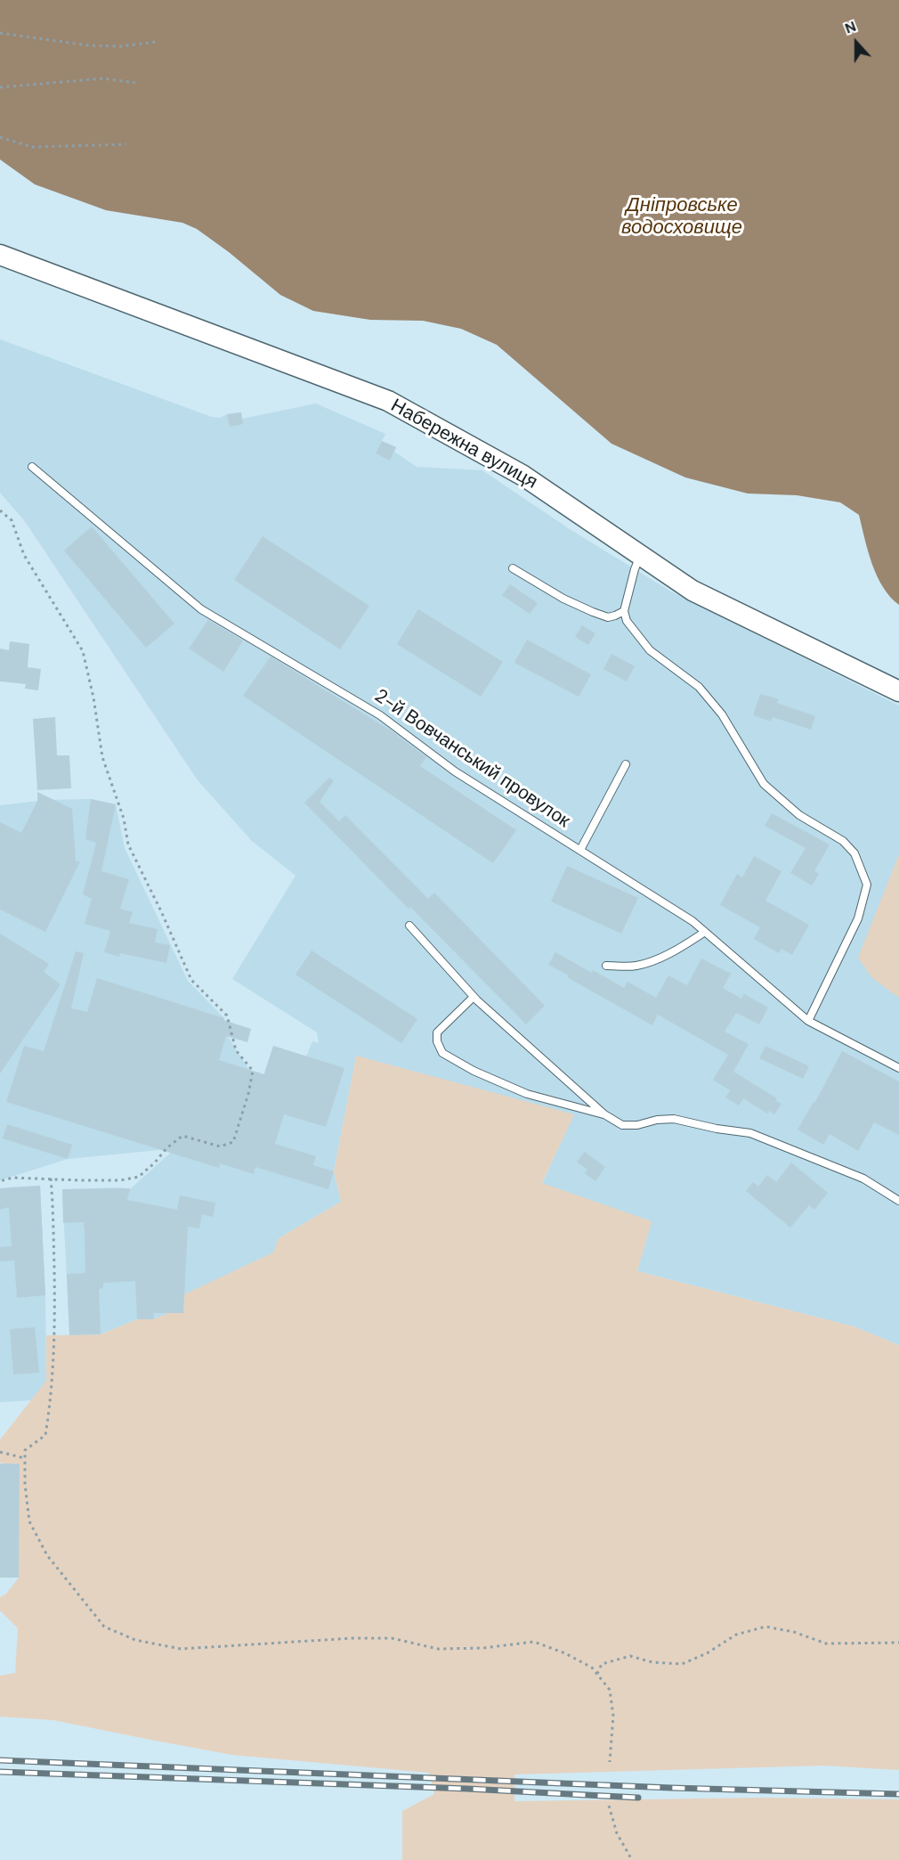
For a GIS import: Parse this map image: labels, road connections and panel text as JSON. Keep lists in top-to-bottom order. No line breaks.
{"streets":{"street":["Набережна вулиця"],"lane":["2-й Вовчанський провулок"]},"water":["Дніпровське водосховище"],"north":"top"}
